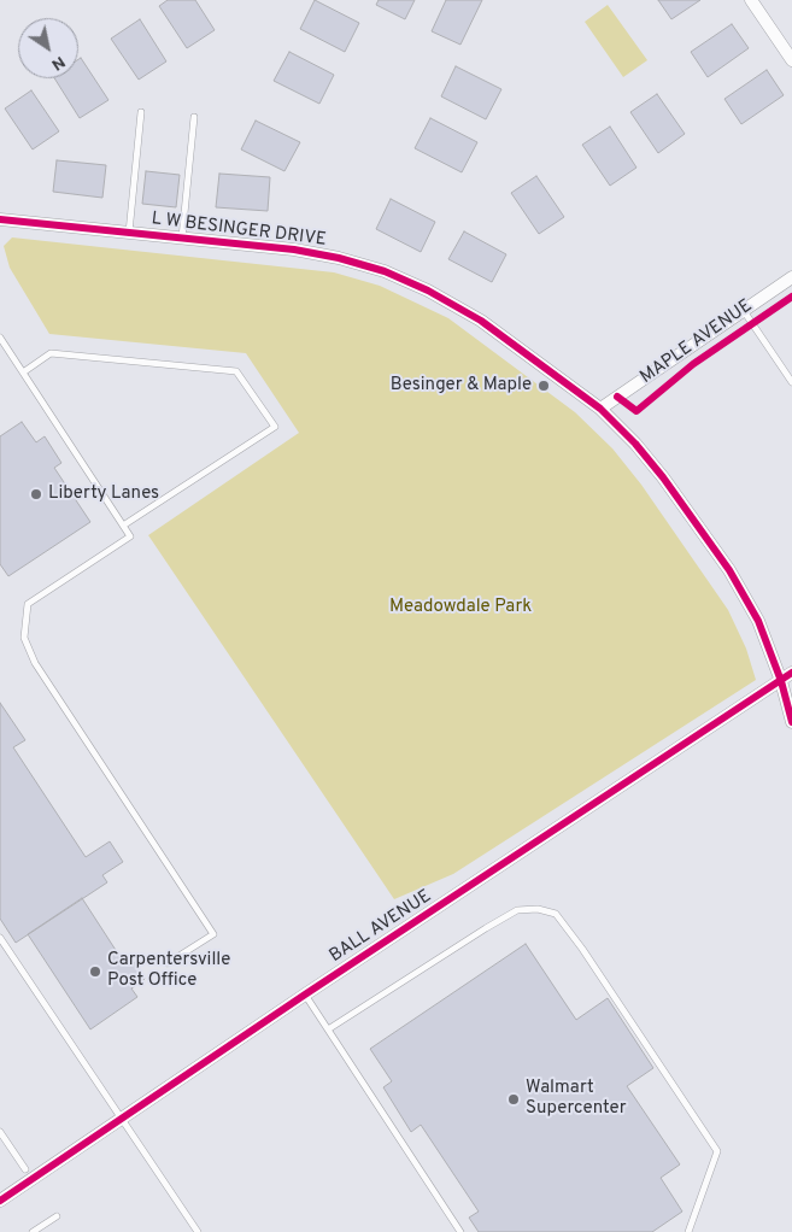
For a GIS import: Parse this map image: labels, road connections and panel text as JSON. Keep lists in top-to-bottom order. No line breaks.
{"streets":{"street":["L W BESINGER DRIVE","MAPLE AVENUE","BALL AVENUE"]},"crossings":[["L W BESINGER DRIVE","MAPLE AVENUE"],["L W BESINGER DRIVE","BALL AVENUE"]],"parks":["Meadowdale Park"],"places":["Besinger & Maple","Liberty Lanes","Carpentersville Post Office","Walmart Supercenter"],"north":"bottom right"}
